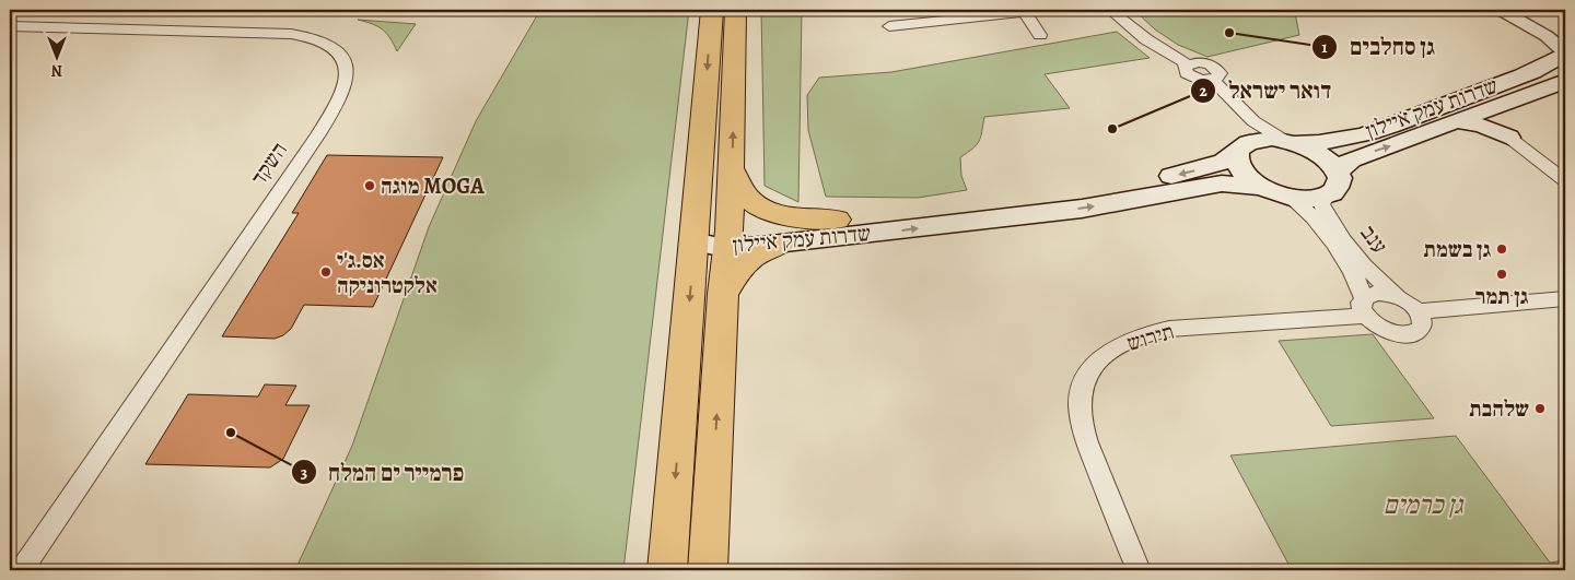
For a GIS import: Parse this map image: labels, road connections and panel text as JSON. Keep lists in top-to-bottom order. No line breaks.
{"streets":{"main road":["שדרות עמק איילון"],"street":["השקד","ענב","תירוש"]},"crossings":[["ענב","תירוש"]],"parks":["גן כרמים"],"places":["גן סחלבים","דואר ישראל","מוגה MOGA","גן בשמת","אס.ג'י אלקטרוניקה","גן תמר","שלהבת","פרמייר ים המלח"],"north":"bottom"}
